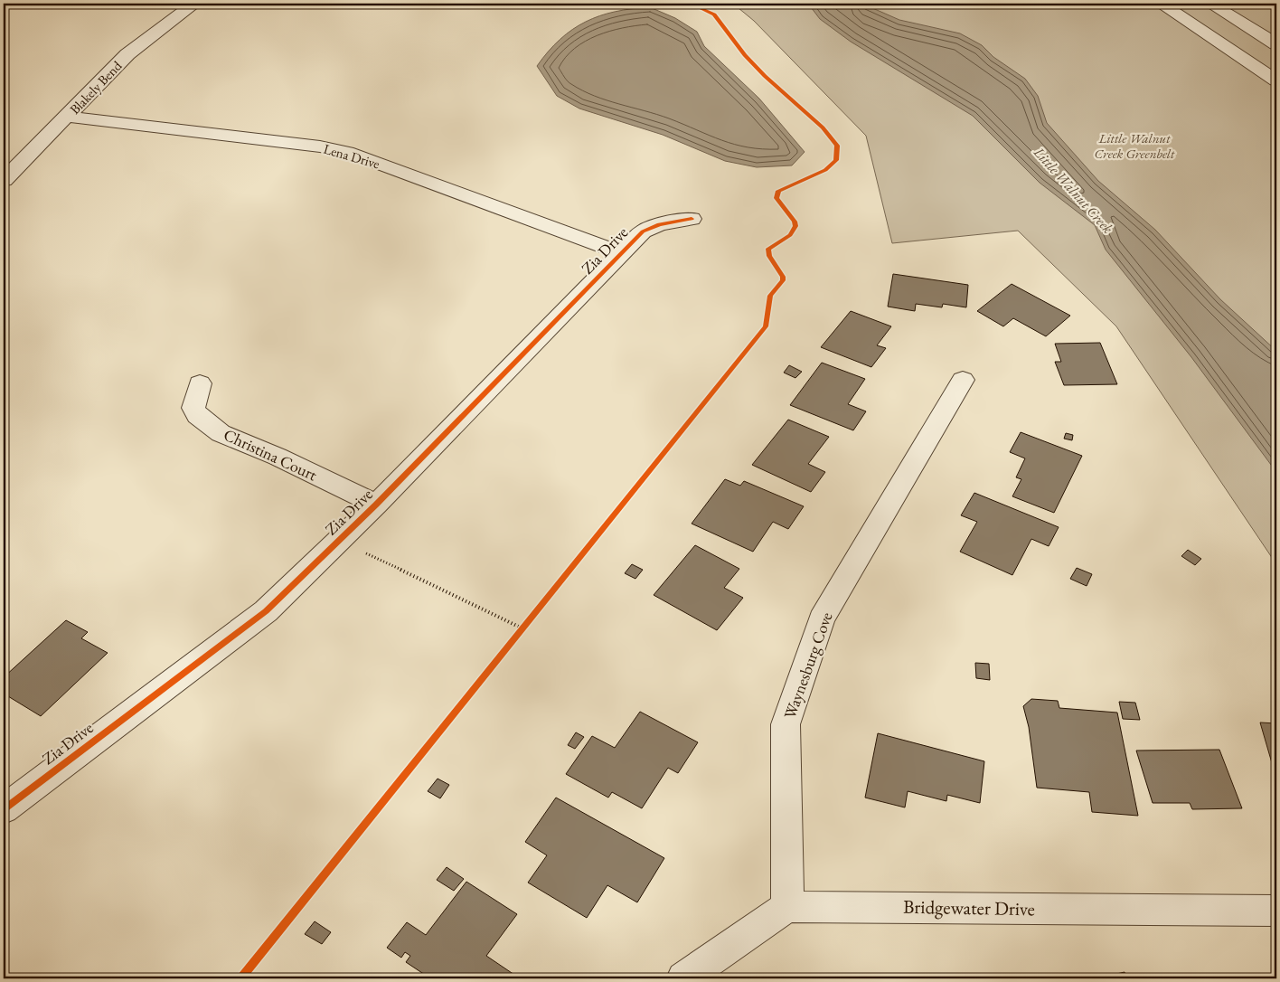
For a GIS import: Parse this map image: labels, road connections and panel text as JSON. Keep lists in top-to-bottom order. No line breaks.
{"streets":{"street":["Blakely Bend","Lena Drive","Zia Drive","Christina Court","Waynesburg Cove","Bridgewater Drive"]},"crossings":[["Blakely Bend","Lena Drive"],["Lena Drive","Zia Drive"],["Zia Drive","Christina Court"],["Waynesburg Cove","Bridgewater Drive"]],"water":["Little Walnut Creek"],"parks":["Little Walnut Creek Greenbelt"]}
